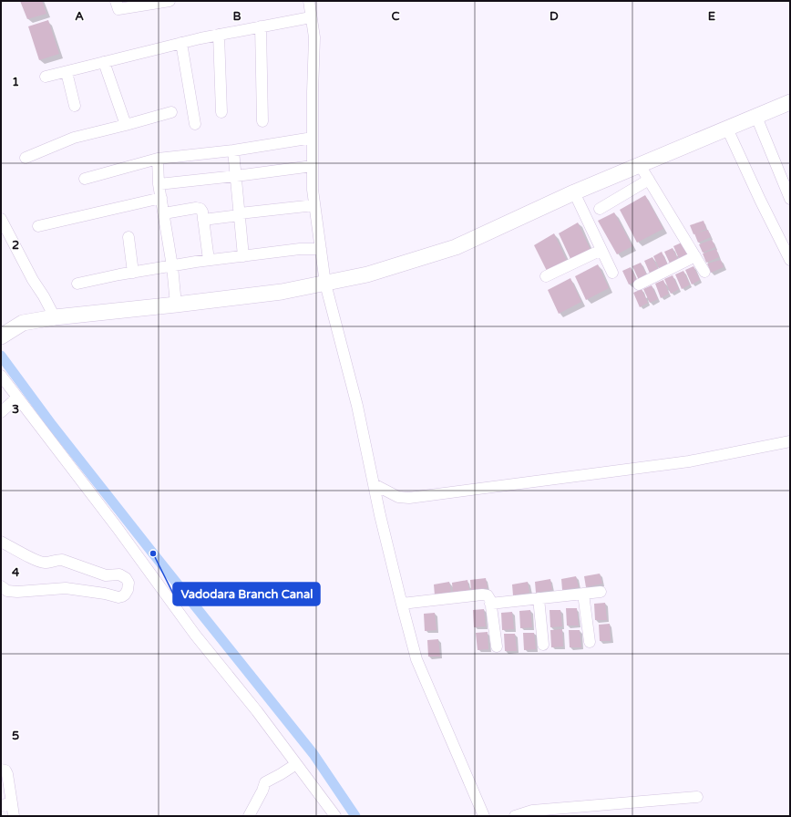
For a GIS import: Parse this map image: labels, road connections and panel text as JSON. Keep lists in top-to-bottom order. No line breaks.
{"places":["Vadodara Branch Canal"],"grid":{"columns":["A","B","C","D","E"],"rows":["1","2","3","4","5"]}}
